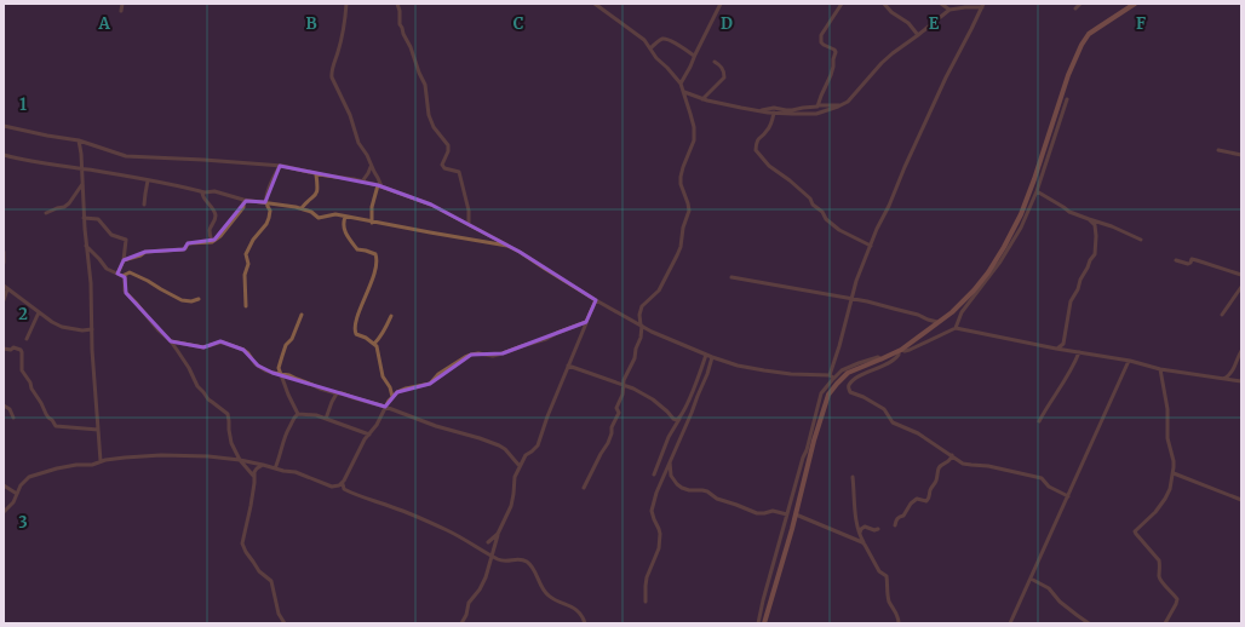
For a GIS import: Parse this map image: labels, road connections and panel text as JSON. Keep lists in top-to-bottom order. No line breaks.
{"grid":{"columns":["A","B","C","D","E","F"],"rows":["1","2","3"]}}
